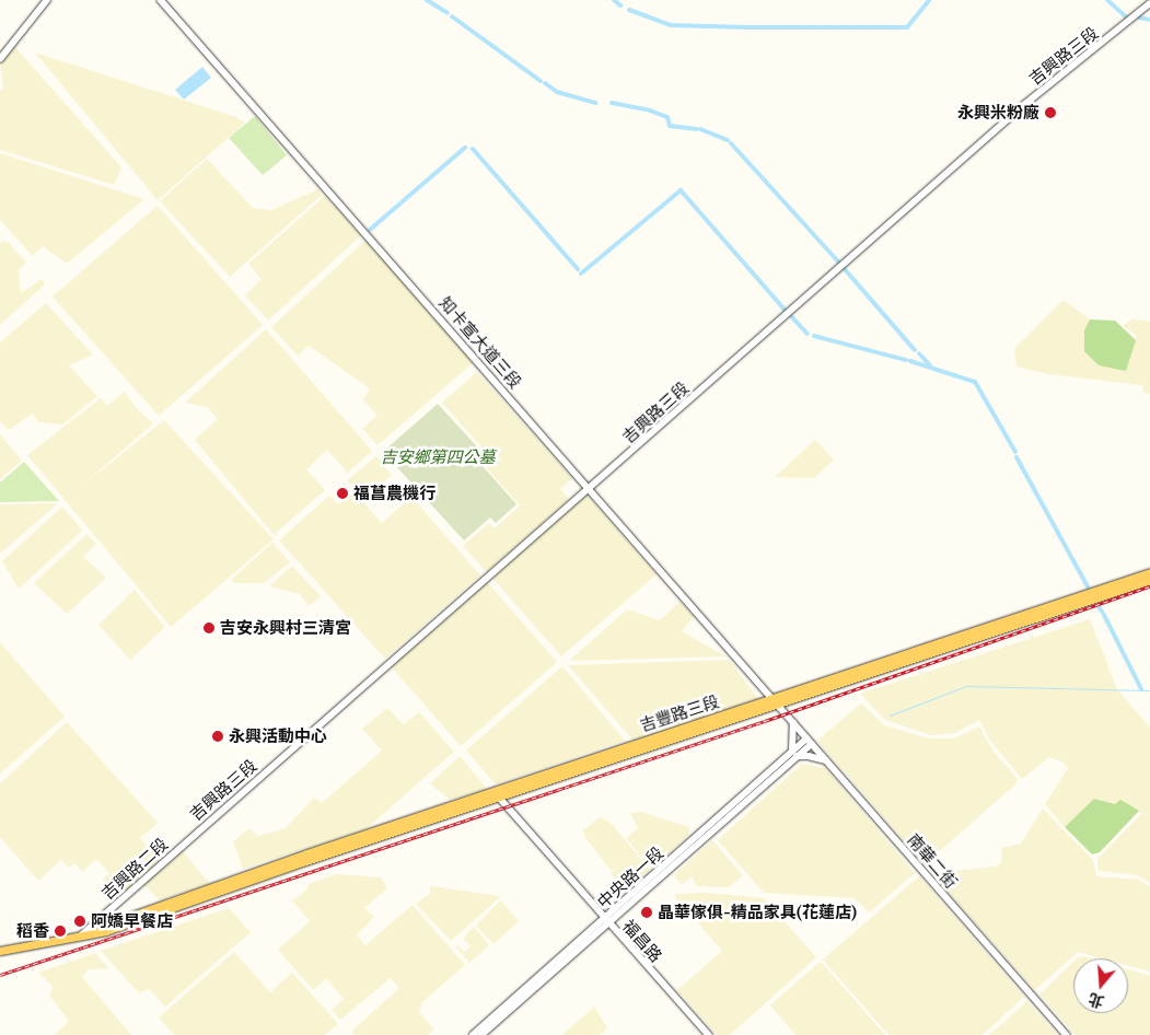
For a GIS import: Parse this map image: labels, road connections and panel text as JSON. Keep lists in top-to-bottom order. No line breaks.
{"streets":{"main road":["吉豐路三段"],"street":["吉興路三段","知卡宣大道三段","南華二街","吉興路二段","中央路一段","福昌路"]},"crossings":[["吉興路三段","知卡宣大道三段"],["吉興路三段","吉興路二段"],["知卡宣大道三段","吉豐路三段"],["知卡宣大道三段","南華二街"],["吉豐路三段","南華二街"],["吉豐路三段","吉興路二段"],["吉豐路三段","福昌路"],["南華二街","中央路一段"],["中央路一段","福昌路"]],"parks":["吉安鄉第四公墓"],"places":["永興米粉廠","福菖農機行","吉安永興村三清宮","永興活動中心","晶華傢俱-精品家具(花蓮店)","阿嬌早餐店","稻香"],"north":"bottom"}
